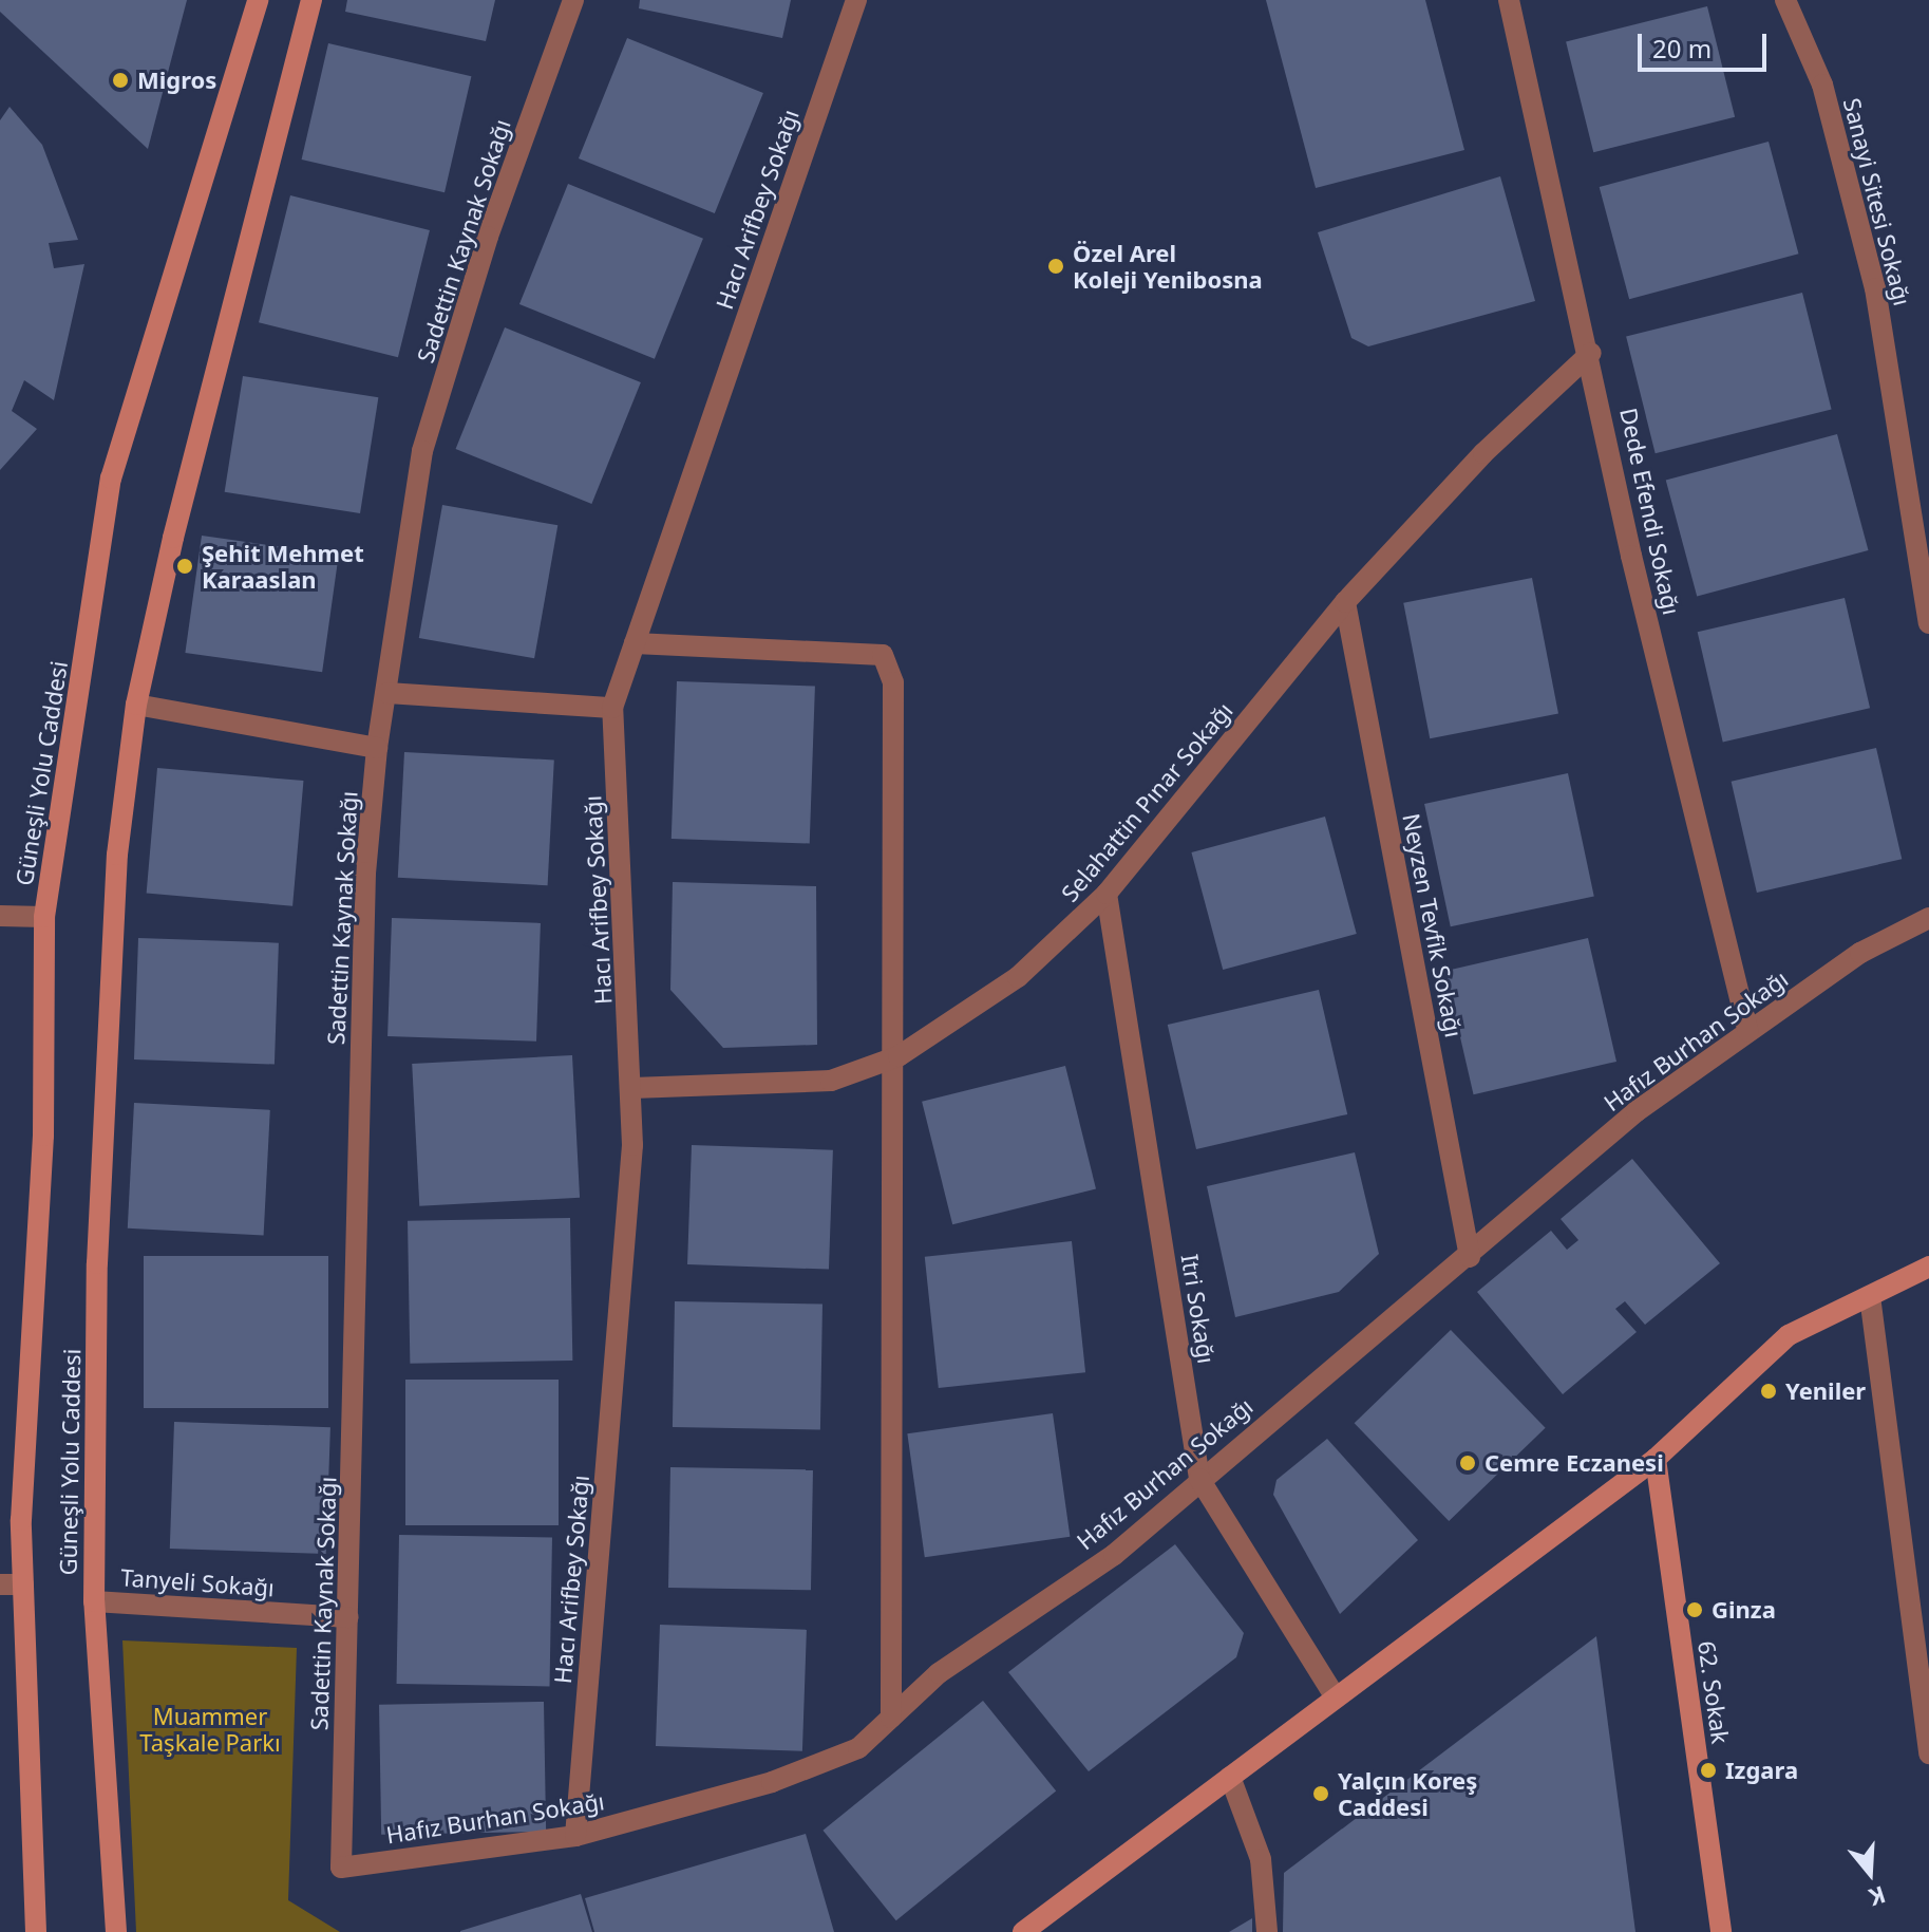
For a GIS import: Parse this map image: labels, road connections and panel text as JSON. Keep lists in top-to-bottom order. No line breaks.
{"streets":{"main road":["Güneşli Yolu Caddesi","62. Sokak"],"street":["Sanayi Sitesi Sokağı","Hacı Arifbey Sokağı","Sadettin Kaynak Sokağı","Dede Efendi Sokağı","Selahattin Pınar Sokağı","Neyzen Tevfik Sokağı","Hafız Burhan Sokağı","Itri Sokağı","Tanyeli Sokağı"]},"crossings":[["Hacı Arifbey Sokağı","Selahattin Pınar Sokağı"],["Hacı Arifbey Sokağı","Hafız Burhan Sokağı"],["Sadettin Kaynak Sokağı","Hafız Burhan Sokağı"],["Sadettin Kaynak Sokağı","Tanyeli Sokağı"],["Dede Efendi Sokağı","Selahattin Pınar Sokağı"],["Dede Efendi Sokağı","Hafız Burhan Sokağı"],["Güneşli Yolu Caddesi","Tanyeli Sokağı"],["Selahattin Pınar Sokağı","Neyzen Tevfik Sokağı"],["Selahattin Pınar Sokağı","Itri Sokağı"],["Neyzen Tevfik Sokağı","Hafız Burhan Sokağı"],["Hafız Burhan Sokağı","Itri Sokağı"]],"parks":["Muammer Taşkale Parkı"],"places":["Migros","Özel Arel Koleji Yenibosna","Şehit Mehmet Karaaslan","Yeniler","Cemre Eczanesi","Ginza","Izgara","Yalçın Koreş Caddesi"],"scale_bar":"20 m","north":"bottom"}
